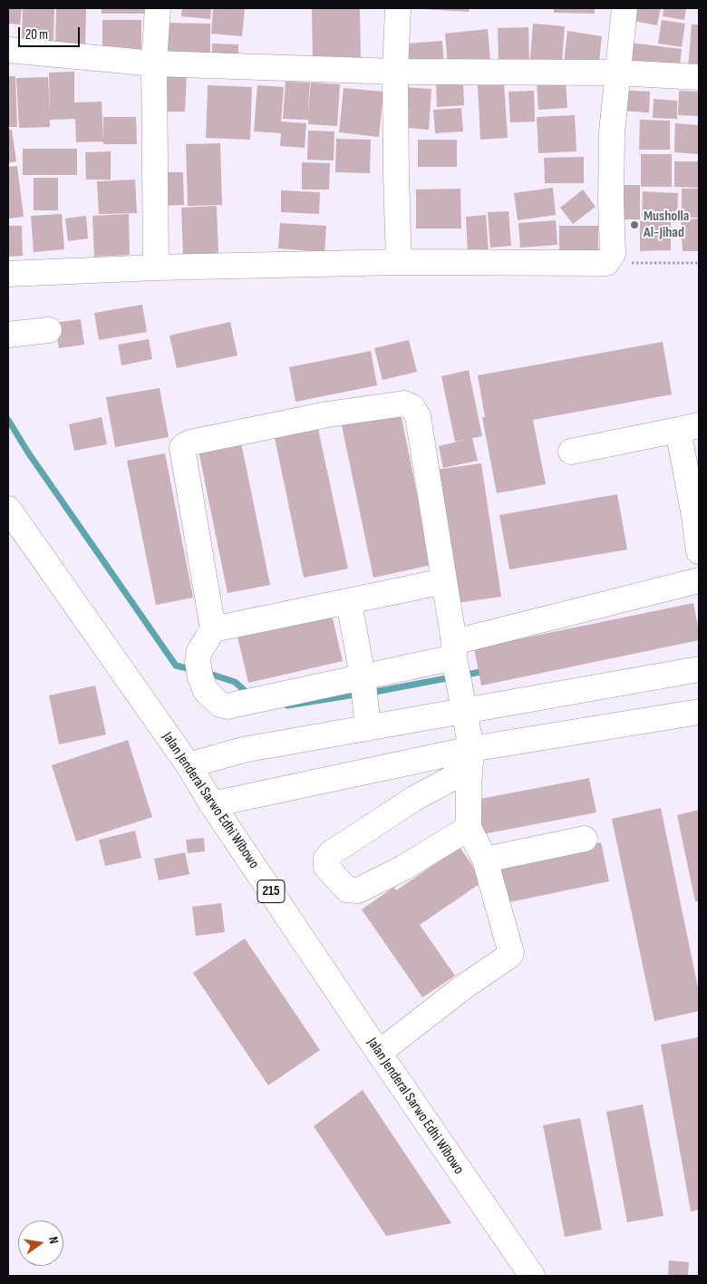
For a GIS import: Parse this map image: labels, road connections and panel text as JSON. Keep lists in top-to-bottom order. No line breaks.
{"streets":{"street":["Jalan Jenderal Sarwo Edhi Wibowo","215"]},"places":["Musholla Al-Jihad"],"scale_bar":"20 m","north":"right"}
